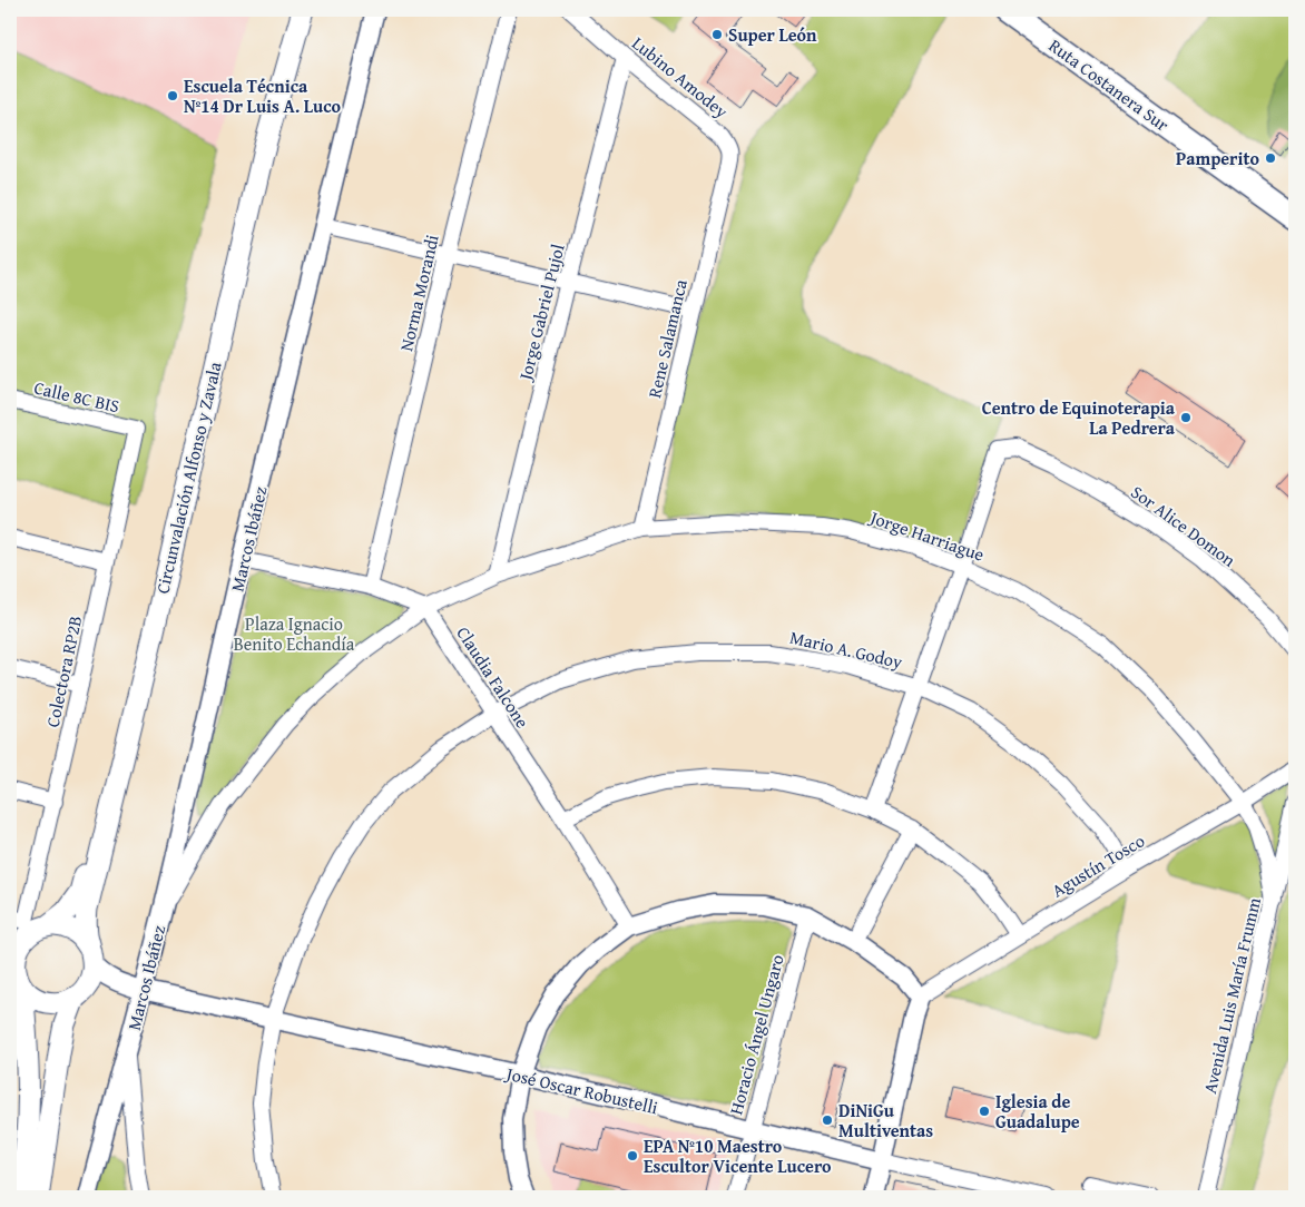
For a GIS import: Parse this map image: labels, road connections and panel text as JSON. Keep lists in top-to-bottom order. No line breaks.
{"streets":{"main road":["Ruta Costanera Sur","Circunvalación Alfonso y Zavala"],"street":["Lubino Amodey","Norma Morandi","Jorge Gabriel Pujol","Rene Salamanca","Calle 8C BIS","Sor Alice Domon","Jorge Harriague","Marcos Ibáñez","Mario A. Godoy","Colectora RP2B","Claudia Falcone","Agustín Tosco","Avenida Luis María Frumm","Horacio Ángel Ungaro","José Oscar Robustelli"]},"crossings":[["Lubino Amodey","Jorge Gabriel Pujol"],["Lubino Amodey","Rene Salamanca"],["Jorge Gabriel Pujol","Jorge Harriague"],["Rene Salamanca","Jorge Harriague"],["Calle 8C BIS","Colectora RP2B"],["Circunvalación Alfonso y Zavala","Colectora RP2B"],["Sor Alice Domon","Jorge Harriague"],["Jorge Harriague","Marcos Ibáñez"],["Jorge Harriague","Claudia Falcone"],["Jorge Harriague","Agustín Tosco"],["Jorge Harriague","Avenida Luis María Frumm"],["Marcos Ibáñez","José Oscar Robustelli"],["Mario A. Godoy","Claudia Falcone"],["Mario A. Godoy","Agustín Tosco"],["Mario A. Godoy","José Oscar Robustelli"],["Horacio Ángel Ungaro","José Oscar Robustelli"]],"parks":["Plaza Ignacio Benito Echandía"],"places":["Super León","Escuela Técnica Nº14 Dr Luis A. Luco","Pamperito","Centro de Equinoterapia La Pedrera","Iglesia de Guadalupe","DiNiGu Multiventas","EPA Nº10 Maestro Escultor Vicente Lucero"]}
